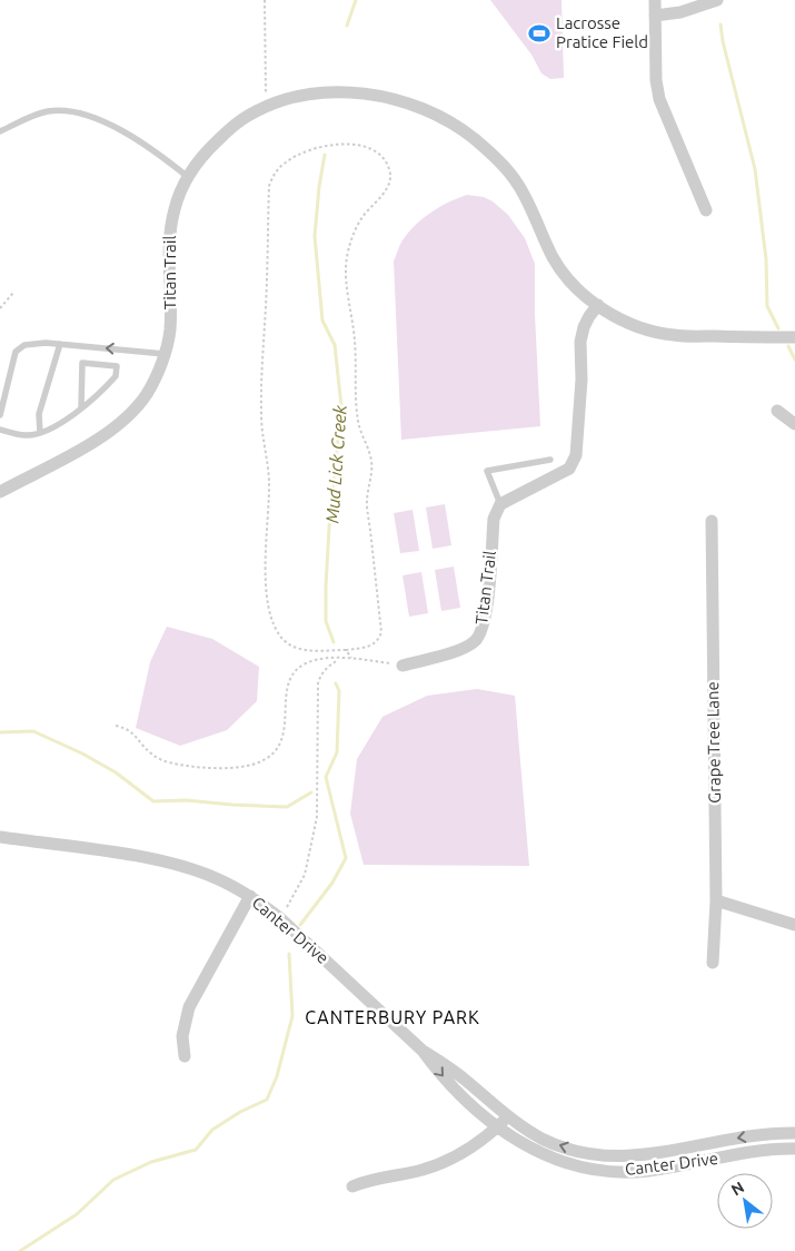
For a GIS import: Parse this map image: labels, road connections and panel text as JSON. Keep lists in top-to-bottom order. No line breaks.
{"streets":{"street":["Titan Trail","Grape Tree Lane","Canter Drive"]},"districts":["CANTERBURY PARK"],"water":["Mud Lick Creek"],"places":{"sports":["Lacrosse Pratice Field"]},"north":"top left"}
